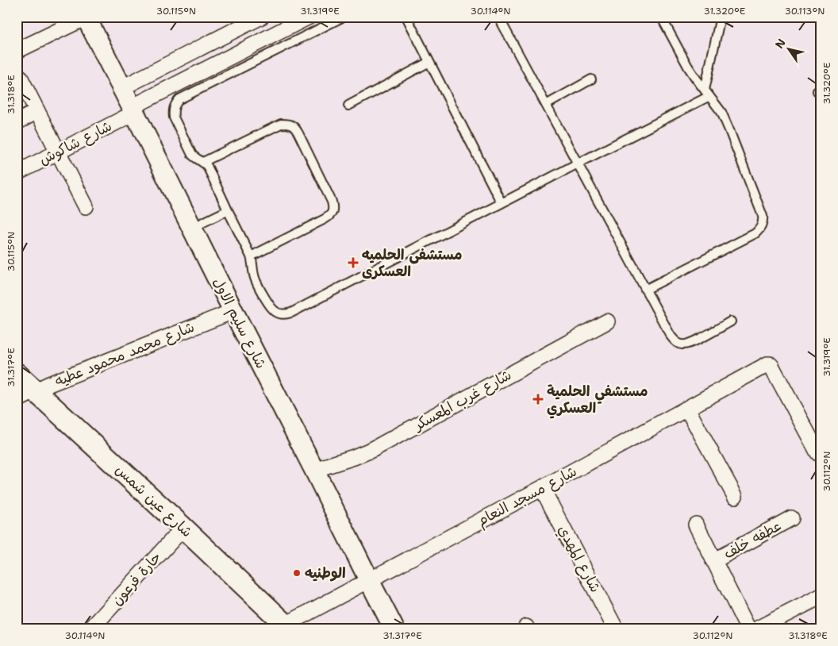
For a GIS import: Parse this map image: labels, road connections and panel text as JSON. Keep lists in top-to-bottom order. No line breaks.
{"streets":{"main road":["شارع عين شمس"],"street":["شارع شاكوش","شارع سليم الاول","شارع محمد محمود عطيه","شارع غرب المعسكر","شارع مسجد النعام","عطفه خلف","شارع المهدي","حارة فرعون"]},"crossings":[["شارع شاكوش","شارع سليم الاول"],["شارع سليم الاول","شارع محمد محمود عطيه"],["شارع سليم الاول","شارع غرب المعسكر"],["شارع سليم الاول","شارع مسجد النعام"],["شارع محمد محمود عطيه","شارع عين شمس"],["شارع مسجد النعام","شارع عين شمس"],["شارع مسجد النعام","شارع المهدي"],["شارع عين شمس","حارة فرعون"]],"places":{"health":["مستشفى الحلميه العسكرى","مستشفي الحلمية العسكري"],"other":["الوطنيه"]},"north":"top left","coordinates":["30.115°N","31.319°E","30.114°N","31.320°E","30.113°N","31.318°E","31.317°E","30.112°N"]}
